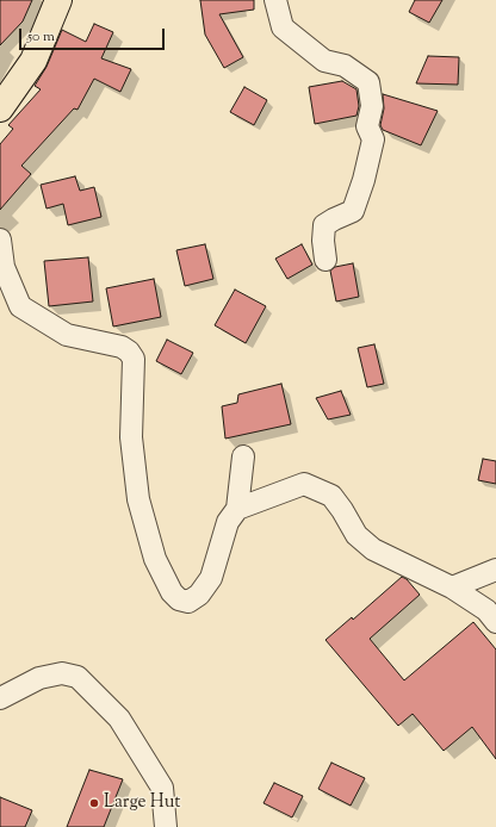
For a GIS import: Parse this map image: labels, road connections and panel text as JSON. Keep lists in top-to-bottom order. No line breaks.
{"places":["Large Hut"],"scale_bar":"50 m"}
